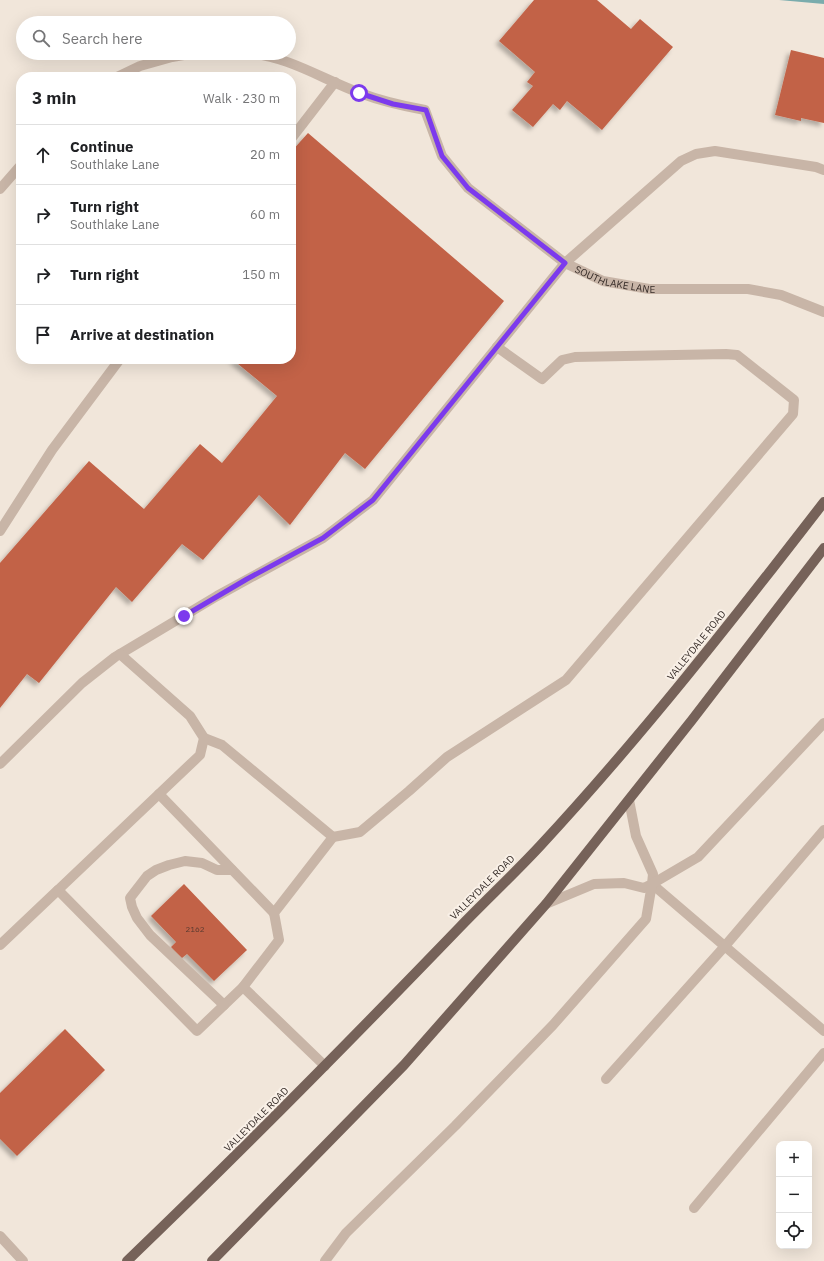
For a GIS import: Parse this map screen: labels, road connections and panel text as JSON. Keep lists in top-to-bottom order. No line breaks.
{"streets":{"main road":["VALLEYDALE ROAD"],"street":["SOUTHLAKE LANE"]},"house_numbers":["2162"],"page":{"search":"Search here","heading":["3 min","Walk · 230 m"],"list":[["Continue","Southlake Lane","20 m"],["Turn right","Southlake Lane","60 m"],["Turn right","150 m"],"Arrive at destination"],"map_buttons":["+","−"]}}
